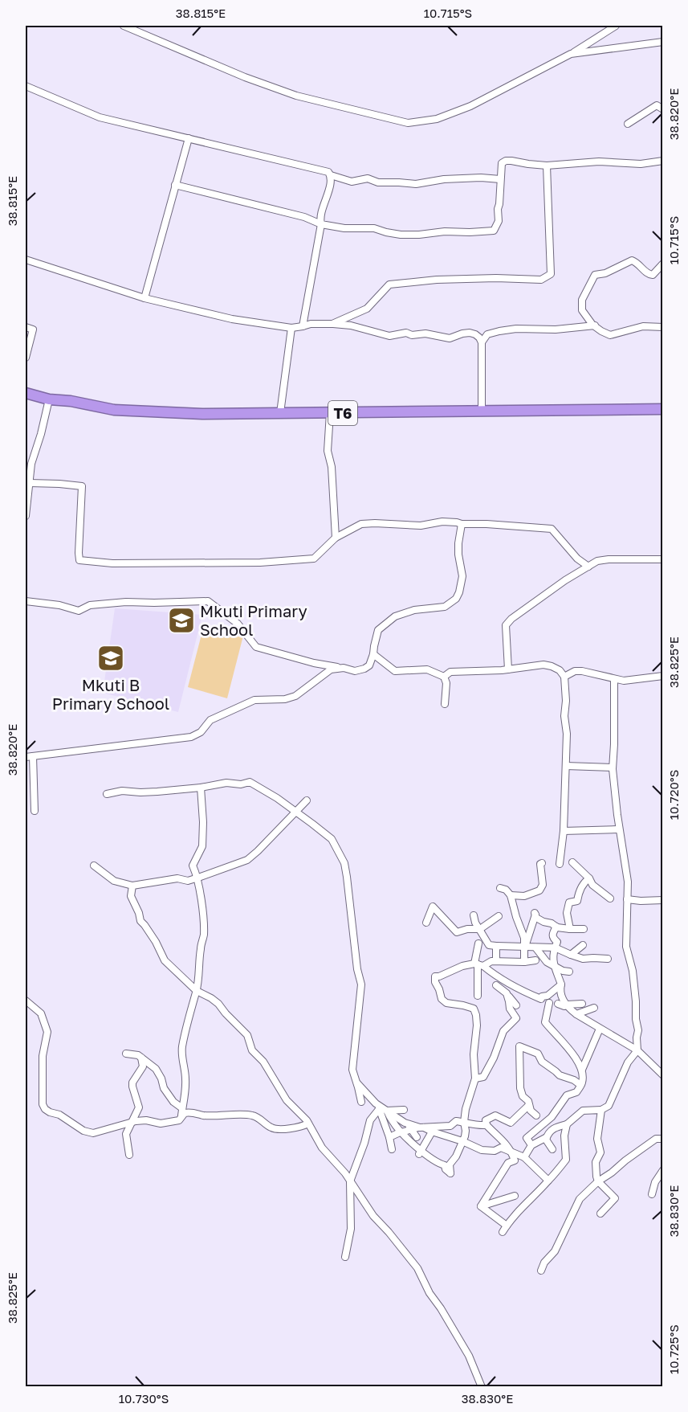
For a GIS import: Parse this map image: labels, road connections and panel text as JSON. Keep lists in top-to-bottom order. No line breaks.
{"streets":{"highway":["T6"]},"places":{"school or university":["Mkuti Primary School","Mkuti B Primary School"]},"coordinates":["38.815°E","10.715°S","38.820°E","38.825°E","10.720°S","38.830°E","10.725°S","10.730°S"]}
